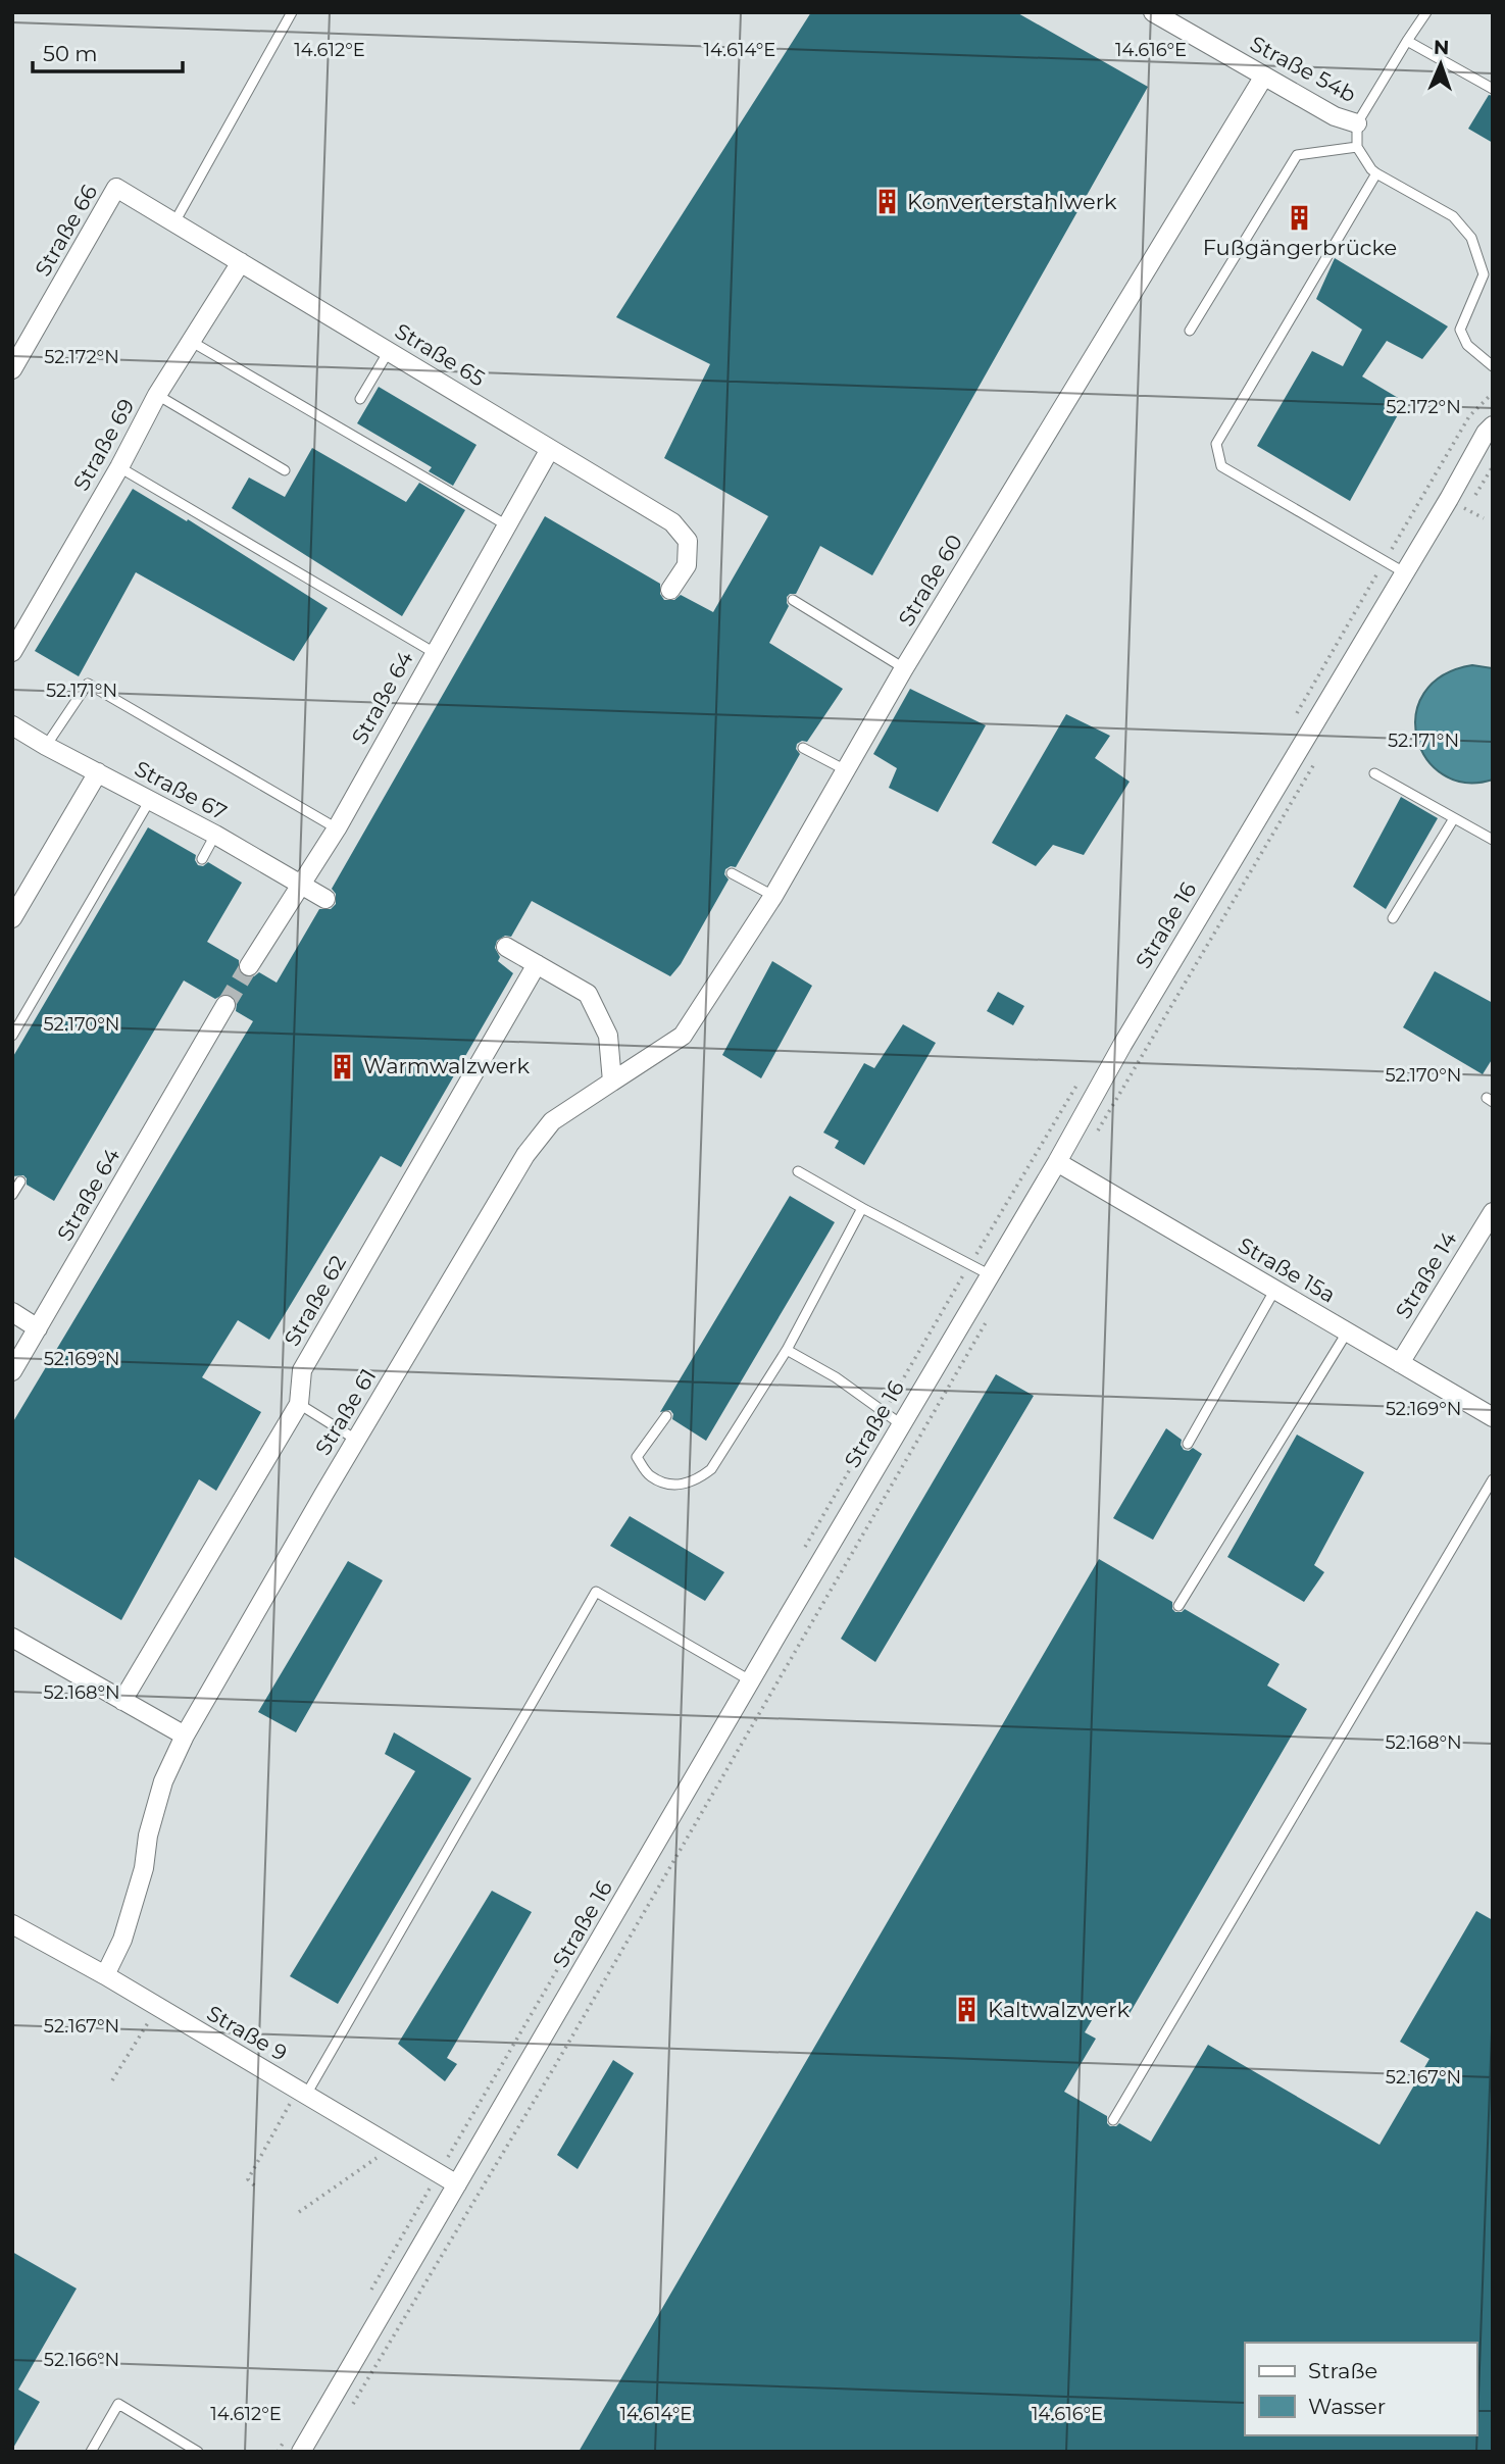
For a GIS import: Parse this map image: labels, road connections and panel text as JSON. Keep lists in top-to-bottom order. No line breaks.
{"streets":{"street":["Straße 54b","Straße 66","Straße 65","Straße 69","Straße 60","Straße 64","Straße 67","Straße 16","Straße 15a","Straße 14","Straße 62","Straße 61","Straße 9"]},"crossings":[["Straße 54b","Straße 60"],["Straße 66","Straße 65"],["Straße 65","Straße 69"],["Straße 65","Straße 64"],["Straße 60","Straße 61"],["Straße 64","Straße 67"],["Straße 16","Straße 15a"],["Straße 16","Straße 9"],["Straße 15a","Straße 14"],["Straße 61","Straße 9"]],"places":{"building":["Konverterstahlwerk","Fußgängerbrücke","Warmwalzwerk","Kaltwalzwerk"]},"legend":["Straße","Wasser"],"scale_bar":"50 m","north":"top","coordinates":["14.612°E","14.614°E","14.616°E","52.172°N","52.171°N","52.170°N","52.169°N","52.168°N","52.167°N","52.166°N"]}
